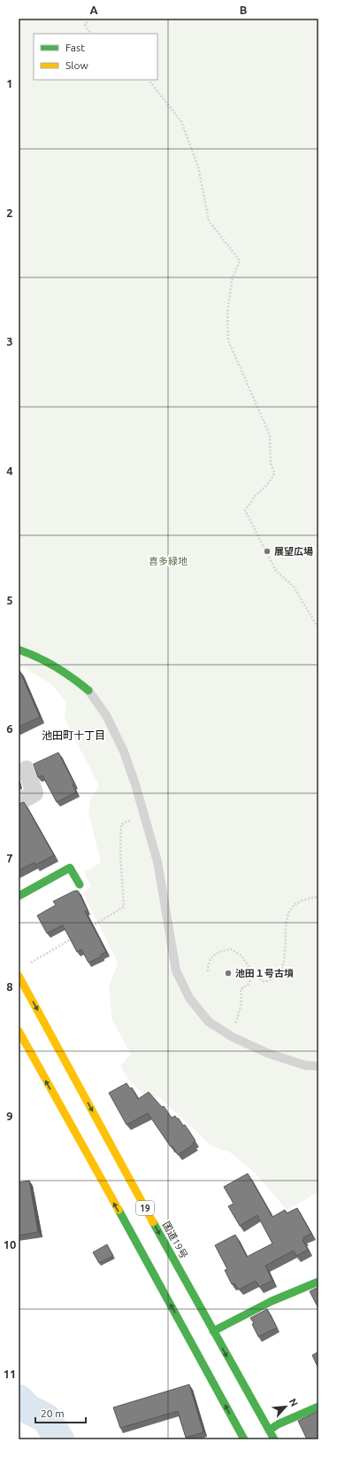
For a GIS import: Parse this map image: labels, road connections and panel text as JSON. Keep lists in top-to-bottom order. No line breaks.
{"streets":{"main road":["19","国道19号"]},"districts":["池田町十丁目"],"parks":["喜多緑地"],"places":["展望広場","池田１号古墳"],"legend":["Fast","Slow"],"scale_bar":"20 m","north":"top right","grid":{"columns":["A","B"],"rows":["1","2","3","4","5","6","7","8","9","10","11"]}}
